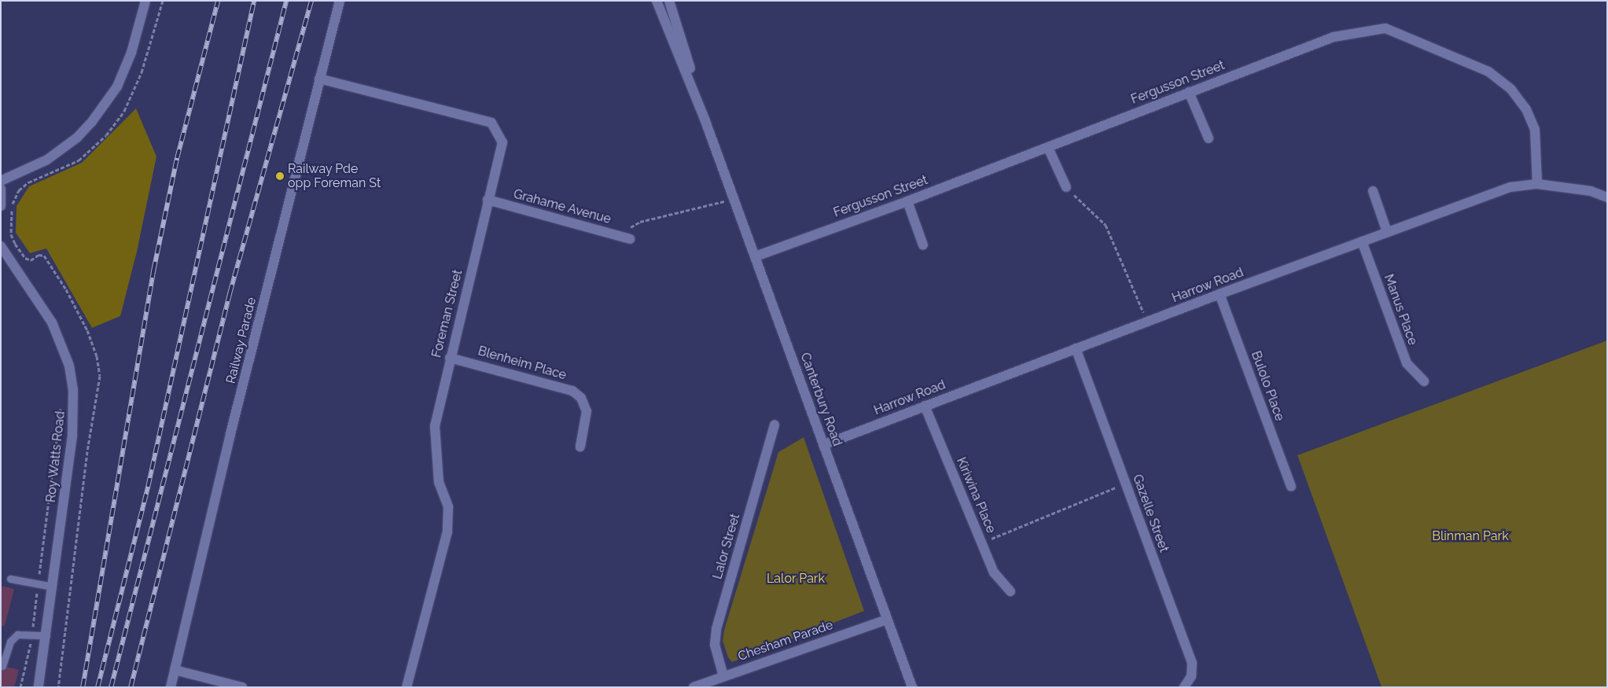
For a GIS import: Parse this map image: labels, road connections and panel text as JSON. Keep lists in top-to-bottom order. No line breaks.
{"streets":{"street":["Fergusson Street","Grahame Avenue","Harrow Road","Manus Place","Foreman Street","Railway Parade","Blenheim Place","Bulolo Place","Canterbury Road","Roy Watts Road","Kiriwina Place","Gazelle Street","Lalor Street","Chesham Parade"]},"crossings":[["Fergusson Street","Harrow Road"],["Fergusson Street","Canterbury Road"],["Grahame Avenue","Foreman Street"],["Harrow Road","Manus Place"],["Harrow Road","Bulolo Place"],["Harrow Road","Canterbury Road"],["Harrow Road","Kiriwina Place"],["Harrow Road","Gazelle Street"],["Foreman Street","Railway Parade"],["Foreman Street","Blenheim Place"],["Canterbury Road","Chesham Parade"],["Lalor Street","Chesham Parade"]],"parks":["Blinman Park","Lalor Park"],"places":["Railway Pde opp Foreman St"]}
